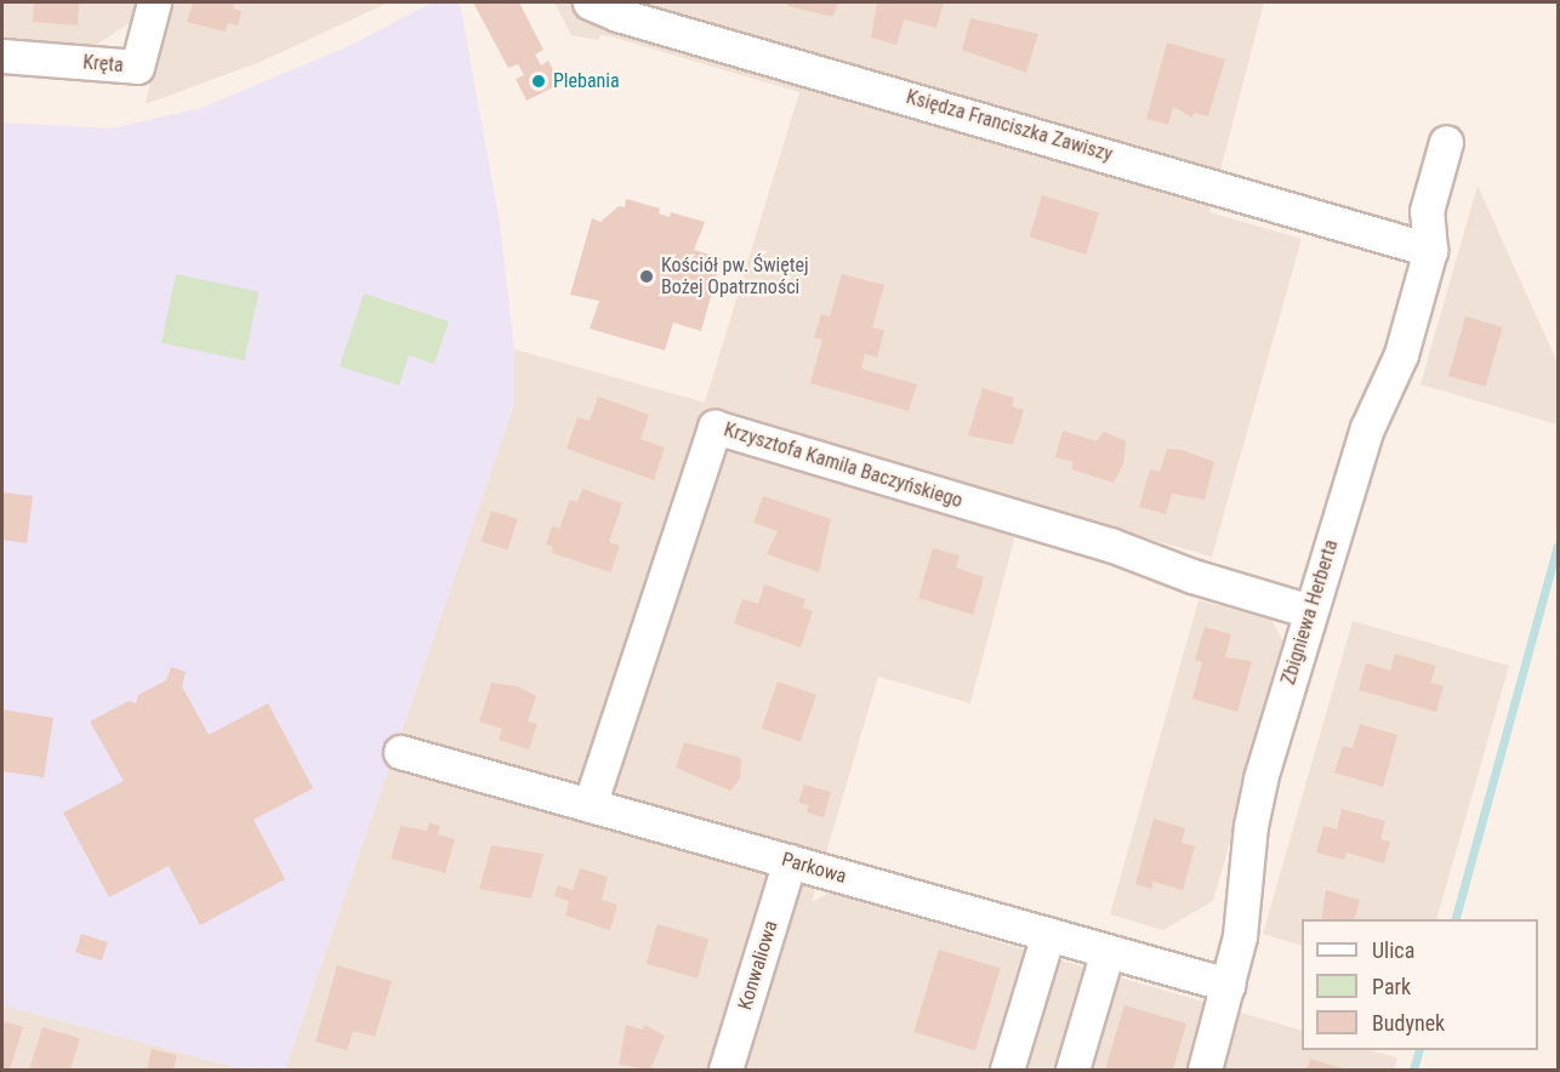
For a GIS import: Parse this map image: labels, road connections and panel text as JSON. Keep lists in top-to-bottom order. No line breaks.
{"streets":{"street":["Kręta","Księdza Franciszka Zawiszy","Krzysztofa Kamila Baczyńskiego","Zbigniewa Herberta","Parkowa","Konwaliowa"]},"crossings":[["Księdza Franciszka Zawiszy","Zbigniewa Herberta"],["Krzysztofa Kamila Baczyńskiego","Zbigniewa Herberta"],["Krzysztofa Kamila Baczyńskiego","Parkowa"],["Zbigniewa Herberta","Parkowa"],["Parkowa","Konwaliowa"]],"places":["Plebania","Kościół pw. Świętej Bożej Opatrzności"],"legend":["Ulica","Park","Budynek"]}
